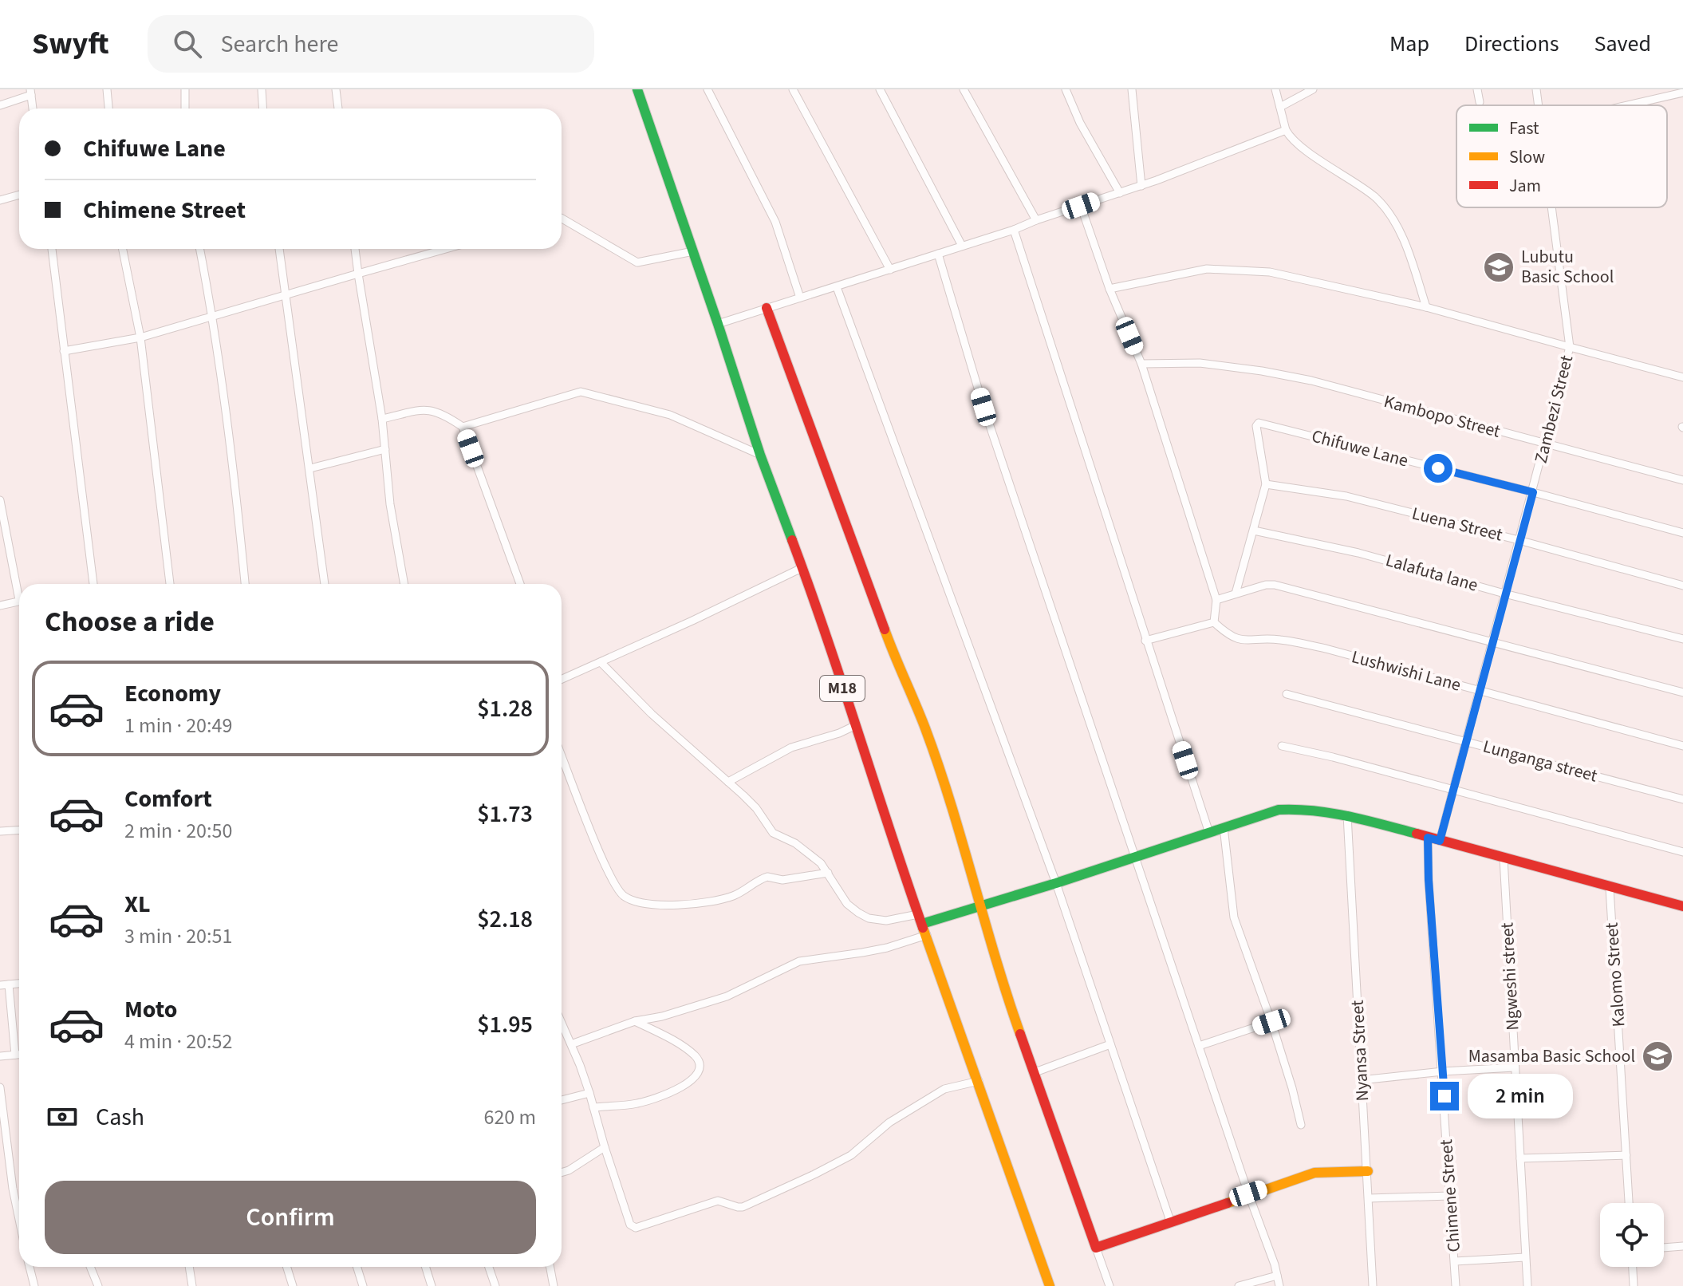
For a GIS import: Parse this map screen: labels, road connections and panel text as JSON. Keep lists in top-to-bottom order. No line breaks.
{"streets":{"street":["Zambezi Street","Kambopo Street","Chifuwe Lane","Luena Street","Lalafuta lane","Lushwishi Lane","M18","Lunganga street","Kalomo Street","Ngweshi street","Nyansa Street","Chimene Street"]},"crossings":[["Zambezi Street","Kambopo Street"],["Zambezi Street","Chifuwe Lane"],["Zambezi Street","Luena Street"],["Zambezi Street","Lalafuta lane"],["Zambezi Street","Lushwishi Lane"],["Zambezi Street","Lunganga street"],["Chifuwe Lane","Luena Street"]],"places":{"school or university":["Lubutu Basic School","Masamba Basic School"]},"legend":["Fast","Slow","Jam"],"page":{"header":"Swyft","search":"Search here","nav":["Map","Directions","Saved"],"banner":["Chifuwe Lane","Chimene Street"],"heading":"Choose a ride","list":[{"name":"Economy","note":"1 min · 20:49","value":"$1.28"},{"name":"Comfort","note":"2 min · 20:50","value":"$1.73"},{"name":"XL","note":"3 min · 20:51","value":"$2.18"},{"name":"Moto","note":"4 min · 20:52","value":"$1.95"}],"bubble":"2 min","pay":["Cash","620 m"],"buttons":"Confirm"}}
